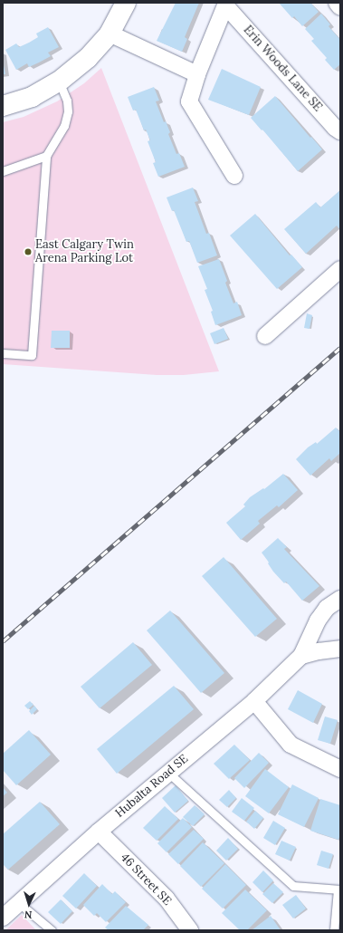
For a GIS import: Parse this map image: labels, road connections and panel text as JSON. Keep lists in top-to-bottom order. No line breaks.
{"streets":{"street":["Erin Woods Lane SE","Hubalta Road SE","46 Street SE"]},"crossings":[["Hubalta Road SE","46 Street SE"]],"places":["East Calgary Twin Arena Parking Lot"],"north":"bottom"}
